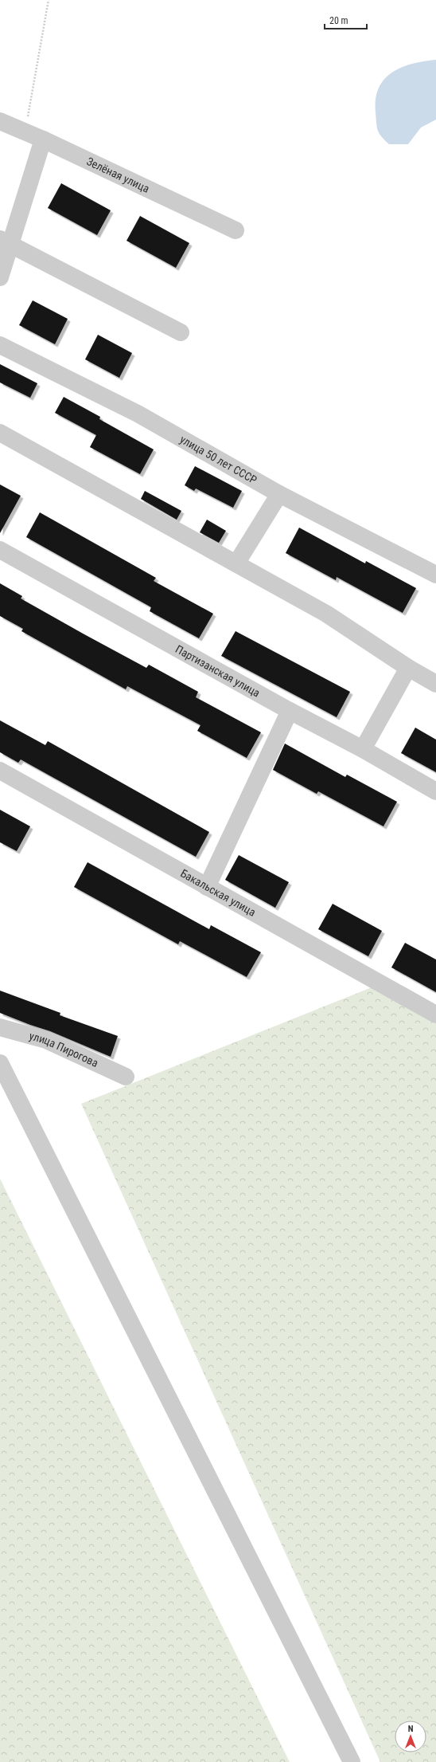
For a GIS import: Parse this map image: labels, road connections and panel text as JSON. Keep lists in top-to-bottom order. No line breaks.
{"streets":{"street":["Зелёная улица","улица 50 лет СССР","Партизанская улица","Бакальская улица","улица Пирогова"]},"scale_bar":"20 m","north":"top"}
